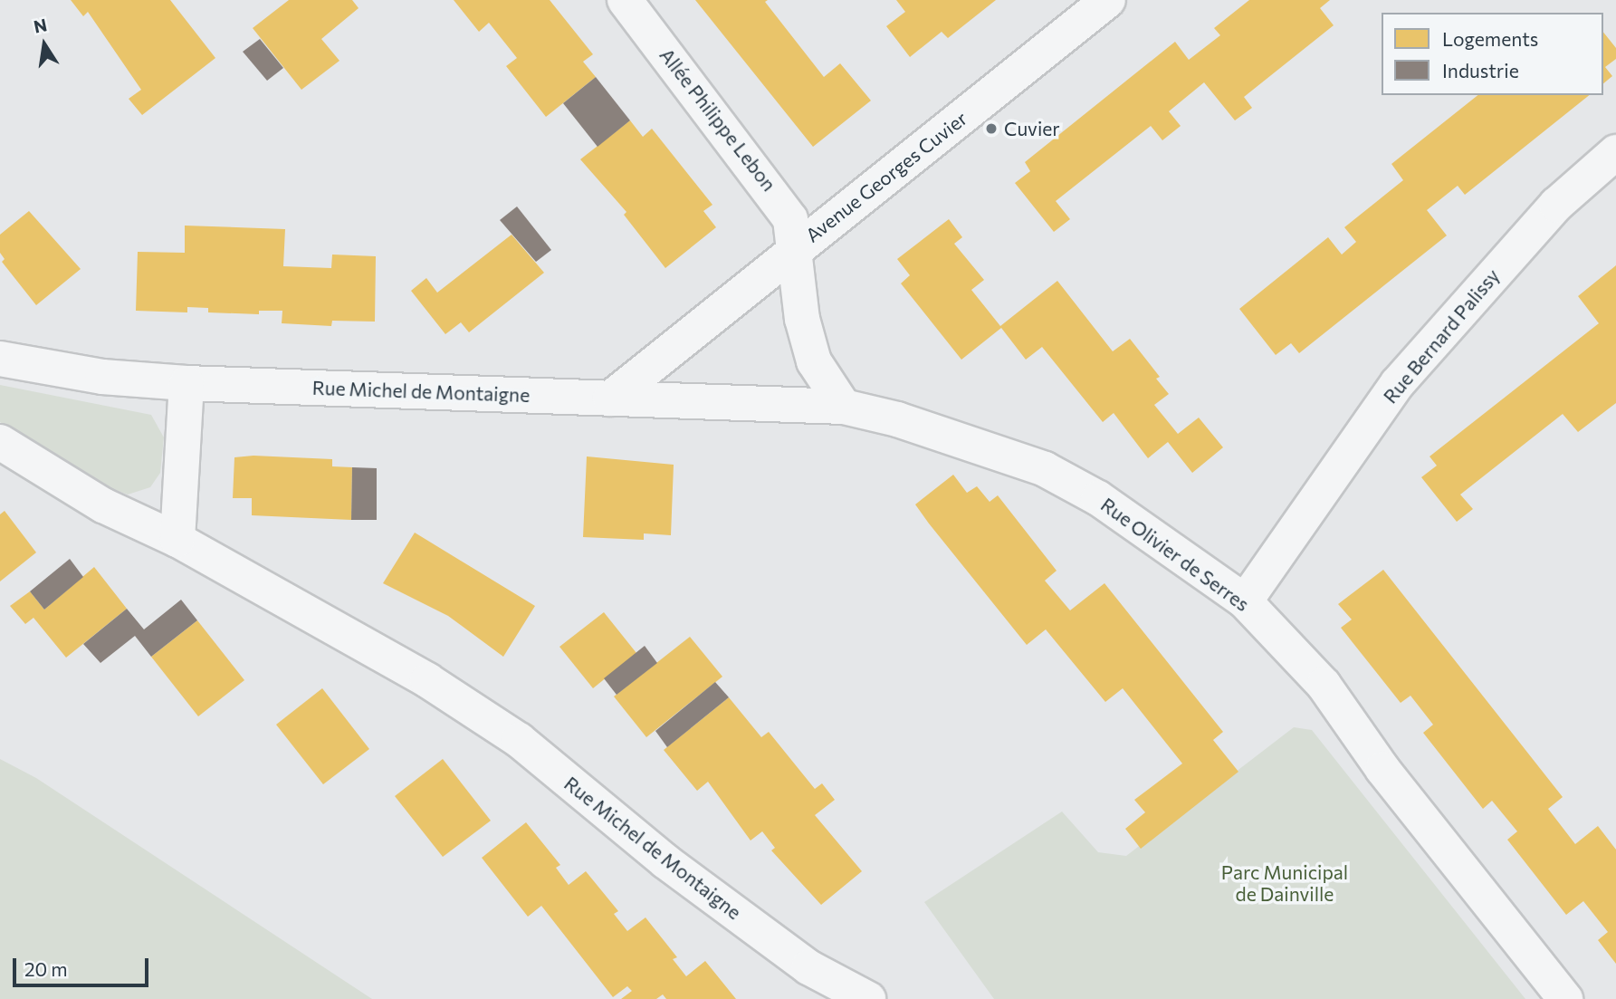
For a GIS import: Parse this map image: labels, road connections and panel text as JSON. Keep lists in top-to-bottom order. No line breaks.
{"streets":{"street":["Allée Philippe Lebon","Avenue Georges Cuvier","Rue Bernard Palissy","Rue Michel de Montaigne","Rue Olivier de Serres"]},"crossings":[["Allée Philippe Lebon","Avenue Georges Cuvier"],["Avenue Georges Cuvier","Rue Michel de Montaigne"],["Avenue Georges Cuvier","Rue Olivier de Serres"],["Rue Bernard Palissy","Rue Olivier de Serres"],["Rue Michel de Montaigne","Rue Olivier de Serres"]],"parks":["Parc Municipal de Dainville"],"places":["Cuvier"],"legend":["Logements","Industrie"],"scale_bar":"20 m","north":"top"}
